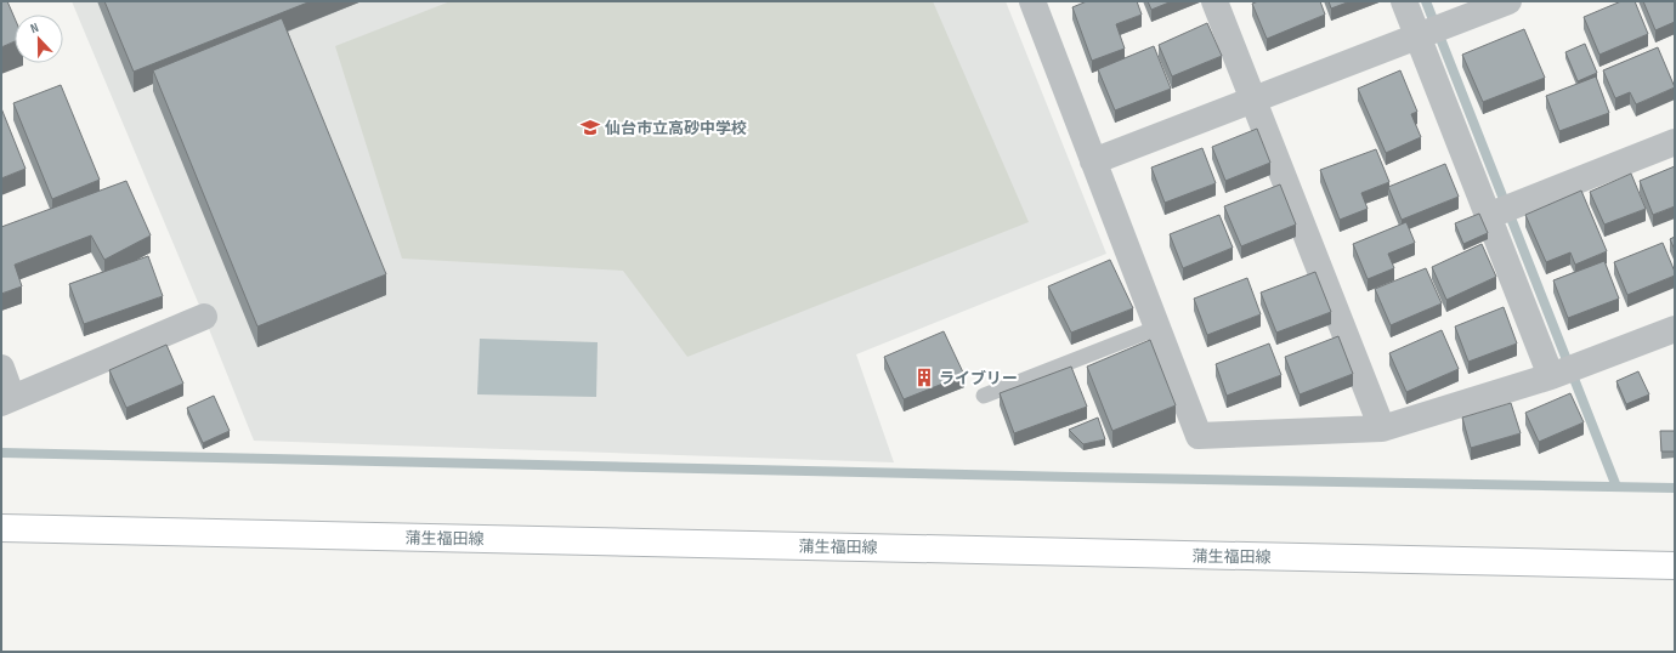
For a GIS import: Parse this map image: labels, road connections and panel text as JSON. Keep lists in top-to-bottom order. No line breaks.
{"streets":{"main road":["蒲生福田線"]},"places":{"school or university":["仙台市立高砂中学校"],"building":["ライブリー"]},"north":"top"}
